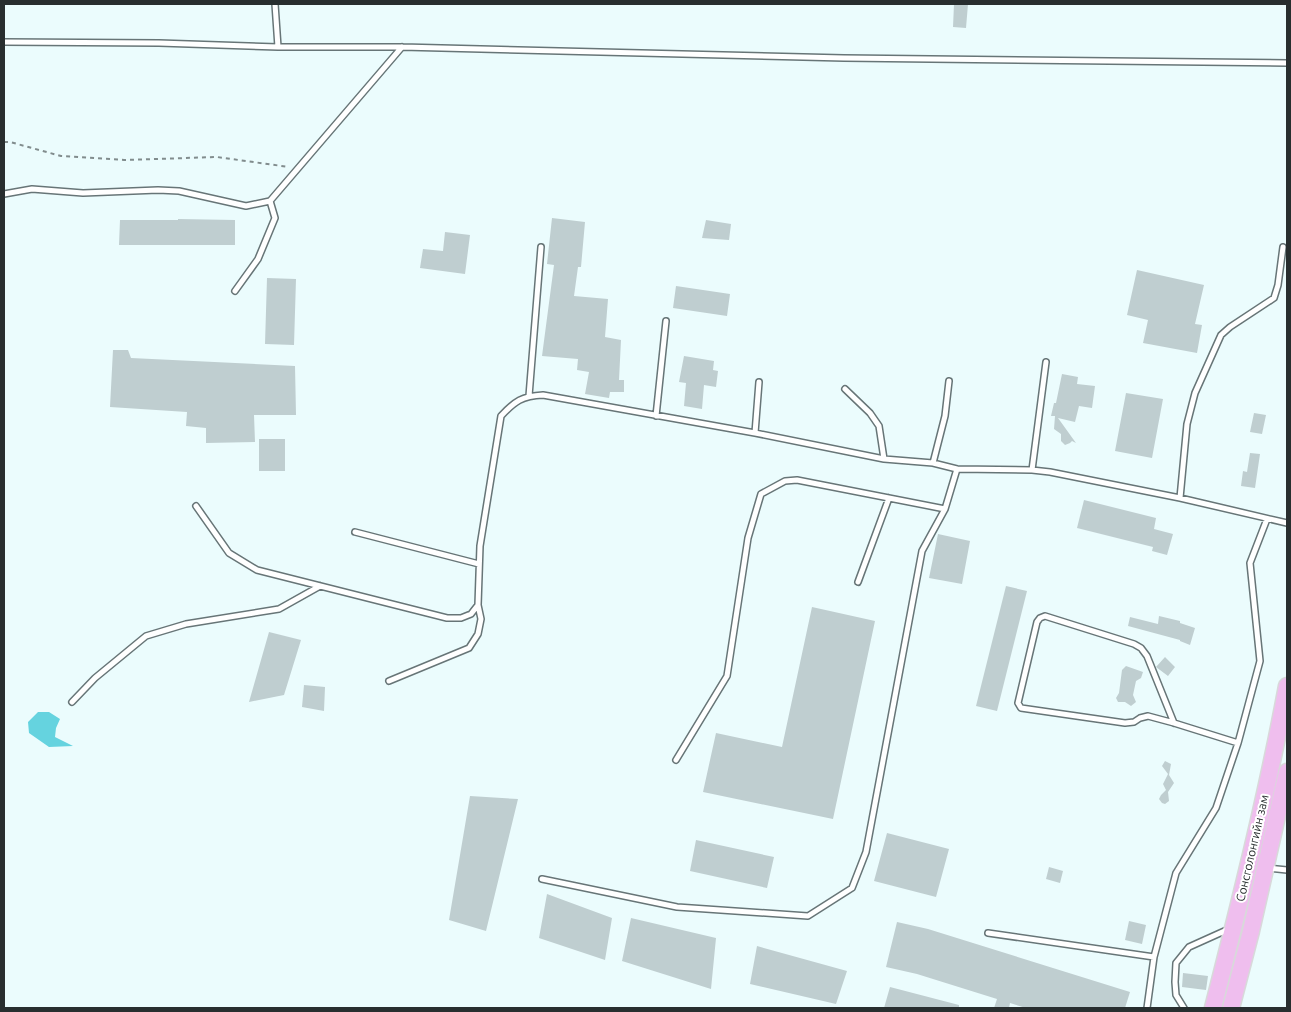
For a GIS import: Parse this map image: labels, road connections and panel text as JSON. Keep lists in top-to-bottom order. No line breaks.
{"streets":{"main road":["Сонсголонгийн зам"]}}
